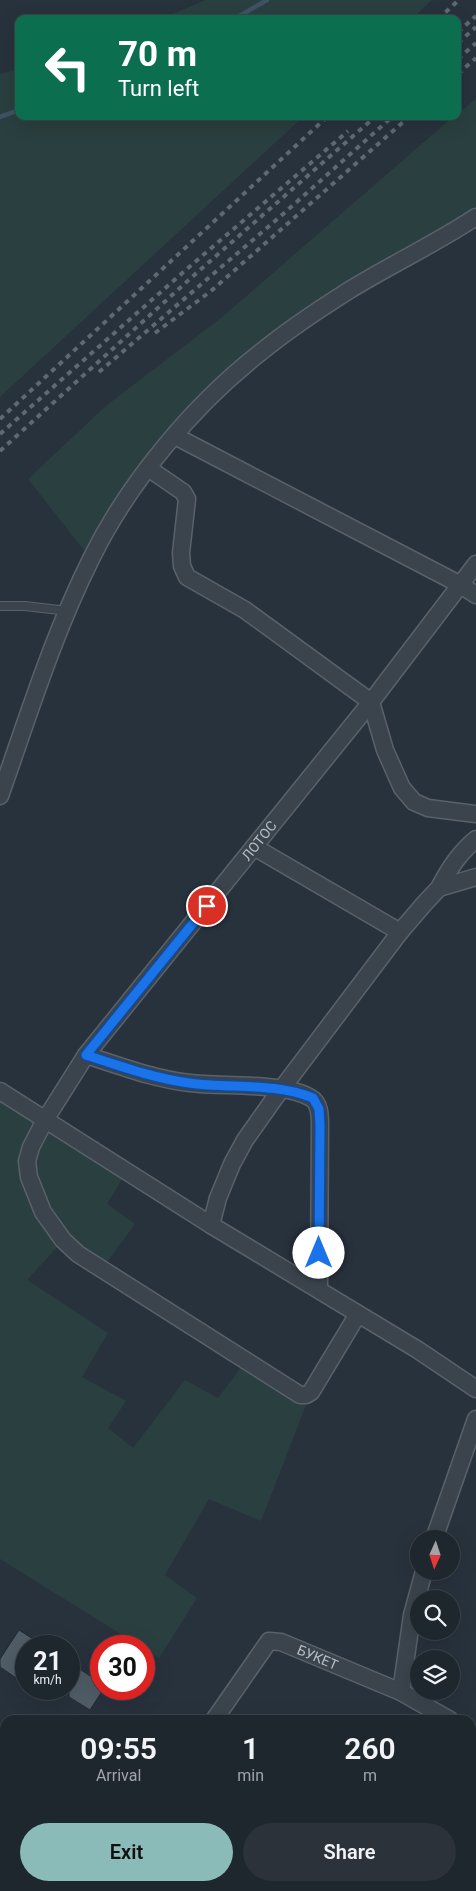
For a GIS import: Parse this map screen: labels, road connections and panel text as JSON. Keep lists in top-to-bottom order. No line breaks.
{"streets":{"street":["ЛОТОС","БУКЕТ"]},"north":"bottom","page":{"turn":["70 m","Turn left"],"speed":"21 km/h","limit":"30","eta":["09:55","Arrival","1","min","260","m"],"buttons":["Exit","Share"]}}
